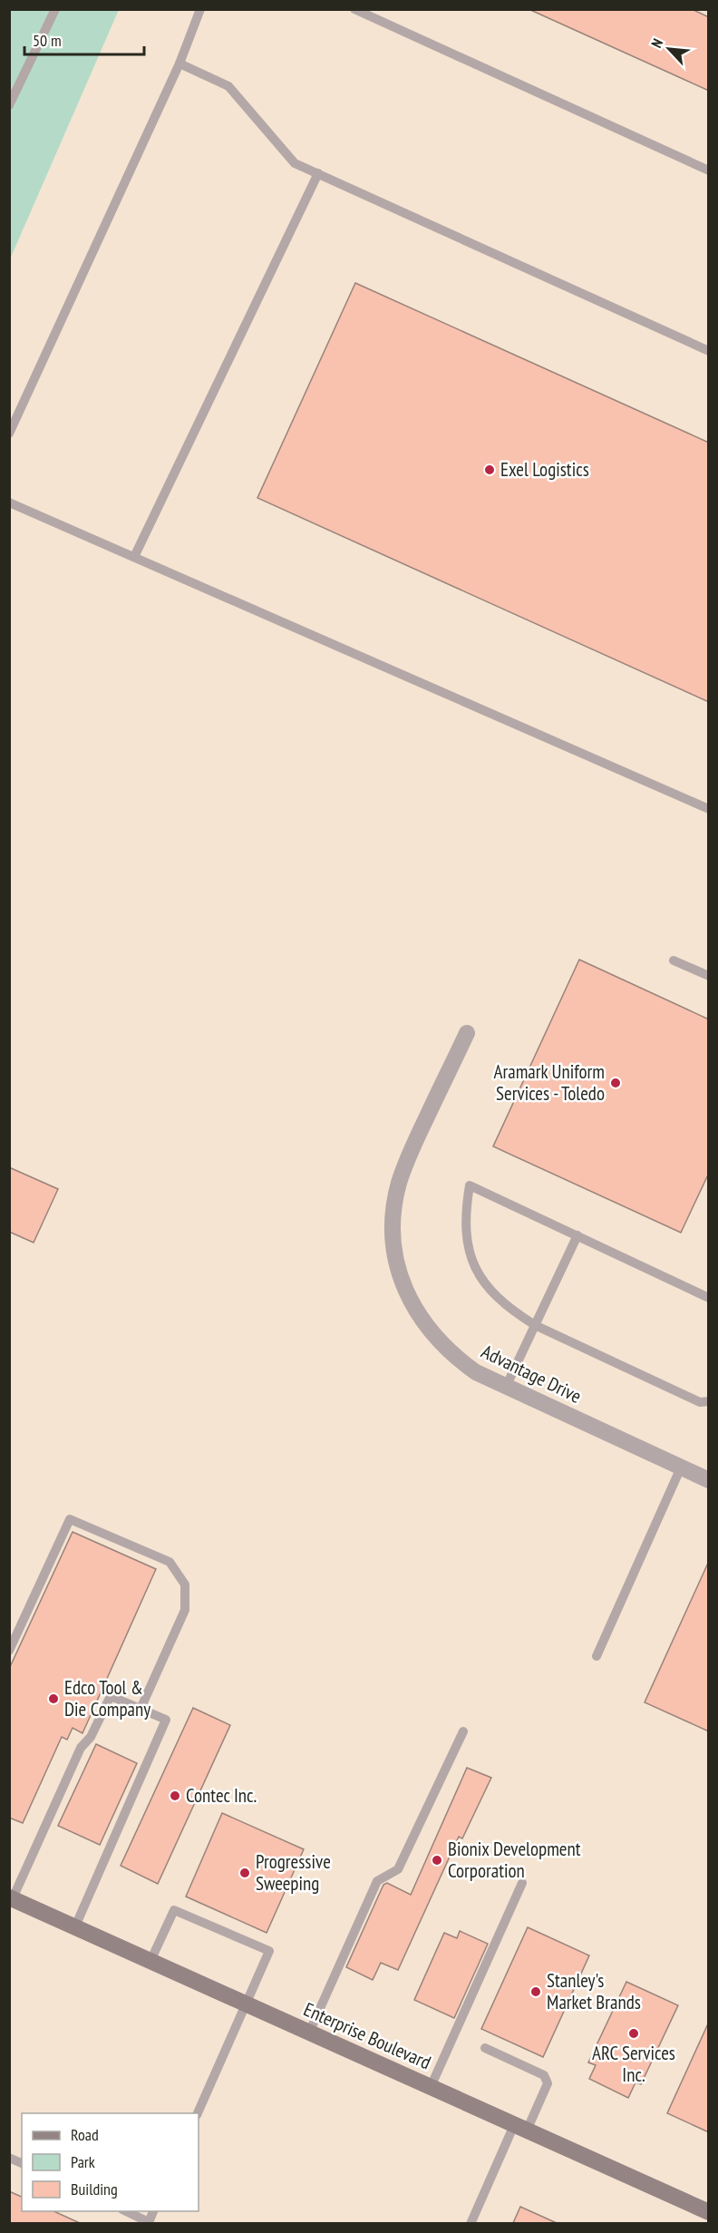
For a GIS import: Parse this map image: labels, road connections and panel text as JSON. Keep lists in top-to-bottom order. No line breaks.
{"streets":{"street":["Advantage Drive","Enterprise Boulevard"]},"places":["Exel Logistics","Aramark Uniform Services - Toledo","Edco Tool & Die Company","Contec Inc.","Bionix Development Corporation","Progressive Sweeping","Stanley's Market Brands","ARC Services Inc."],"legend":["Road","Park","Building"],"scale_bar":"50 m","north":"top left"}
